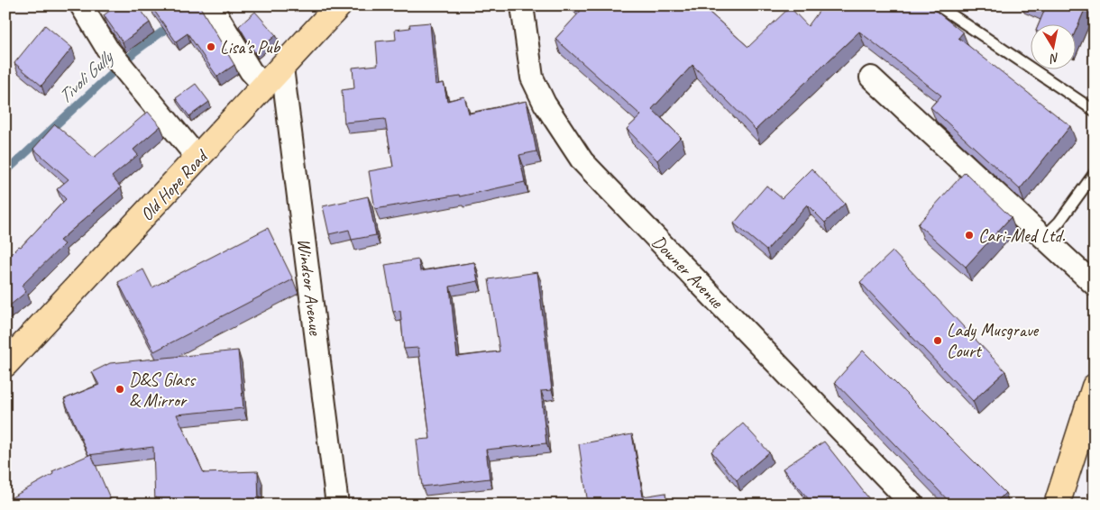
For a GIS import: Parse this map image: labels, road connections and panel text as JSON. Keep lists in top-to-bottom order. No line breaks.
{"streets":{"main road":["Old Hope Road"],"street":["Downer Avenue","Windsor Avenue"]},"crossings":[["Old Hope Road","Windsor Avenue"]],"water":["Tivoli Gully"],"places":["Lisa's Pub","Cari-Med Ltd.","Lady Musgrave Court","D&S Glass & Mirror"],"north":"bottom"}
